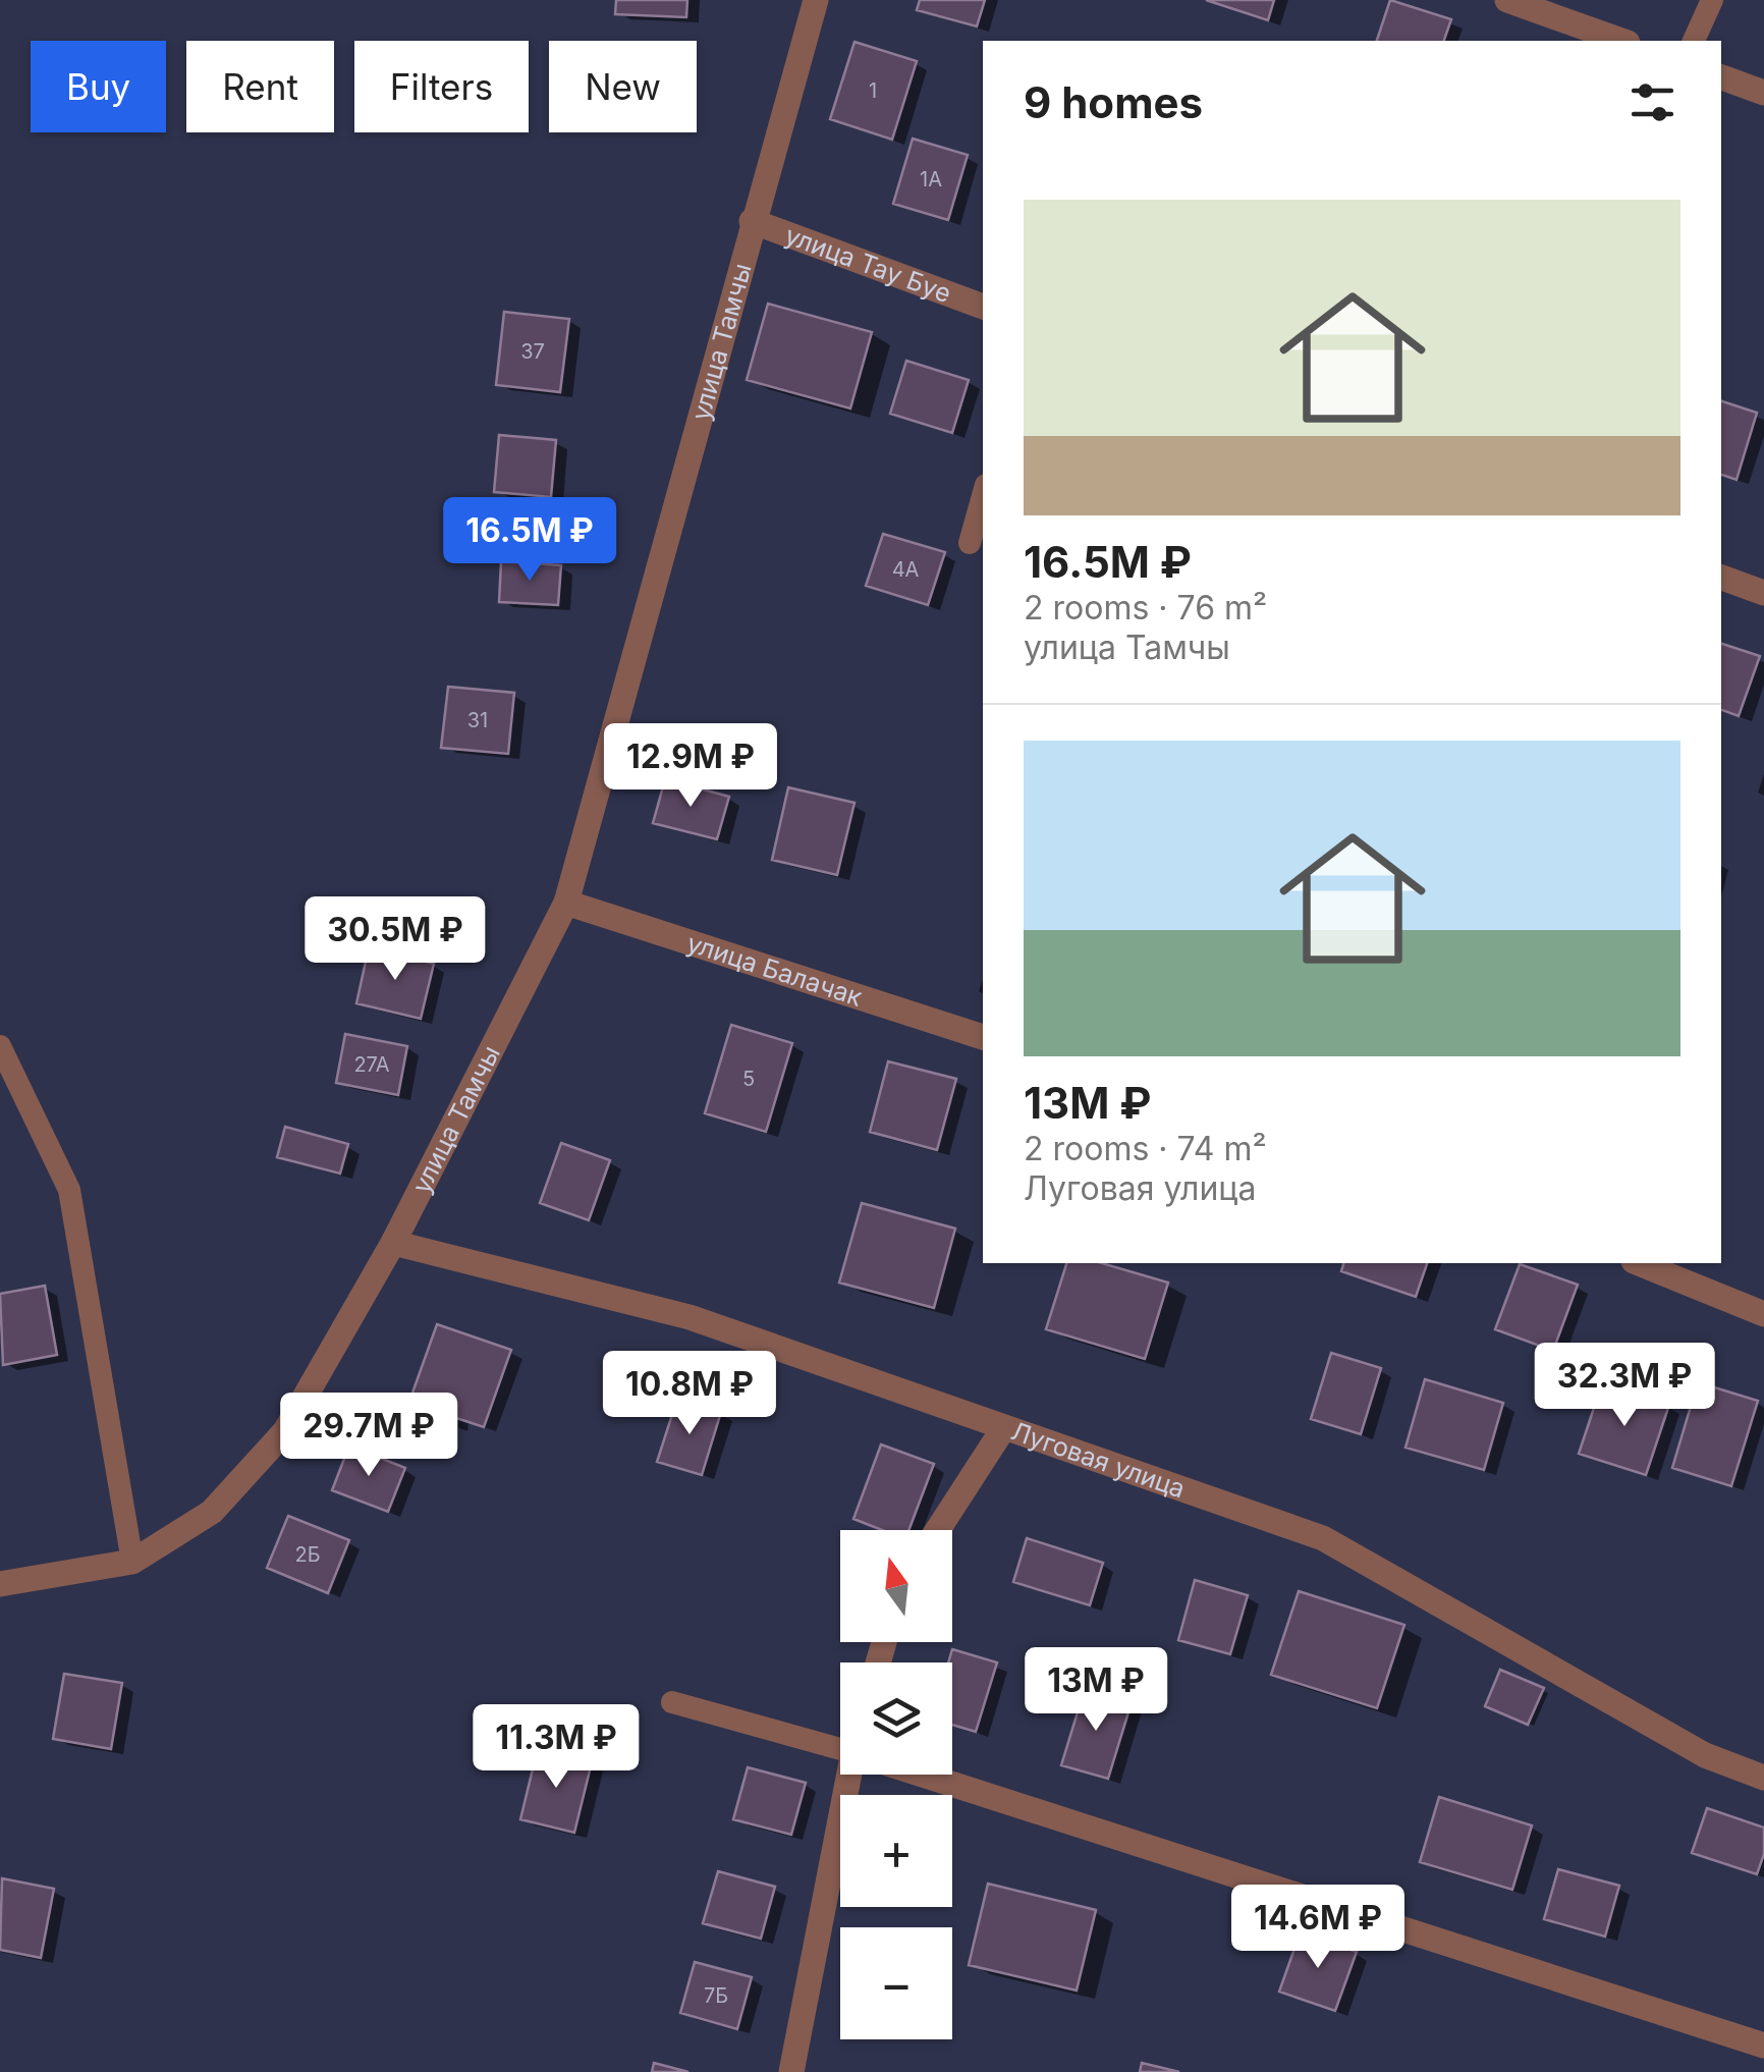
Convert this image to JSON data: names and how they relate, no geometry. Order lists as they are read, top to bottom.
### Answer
{
  "streets": {
    "street": [
      "улица Тау Буе",
      "улица Тамчы",
      "улица Балачак",
      "Луговая улица"
    ]
  },
  "crossings": [
    ["улица Тау Буе", "улица Тамчы"],
    ["улица Тамчы", "улица Балачак"],
    ["улица Тамчы", "Луговая улица"]
  ],
  "house_numbers": [
    "1",
    "1А",
    "37",
    "4А",
    "31",
    "27А",
    "5",
    "2Б",
    "7Б"
  ],
  "north": "top",
  "page": {
    "chip": [
      "Buy",
      "Rent",
      "Filters",
      "New"
    ],
    "heading": "9 homes",
    "list": [
      {
        "name": "16.5M ₽",
        "note": "2 rooms · 76 m² · улица Тамчы"
      },
      {
        "name": "13M ₽",
        "note": "2 rooms · 74 m² · Луговая улица"
      }
    ],
    "price": [
      "16.5M ₽",
      "12.9M ₽",
      "30.5M ₽",
      "32.3M ₽",
      "10.8M ₽",
      "29.7M ₽",
      "13M ₽",
      "11.3M ₽",
      "14.6M ₽"
    ],
    "map_buttons": ["+", "−"]
  }
}
